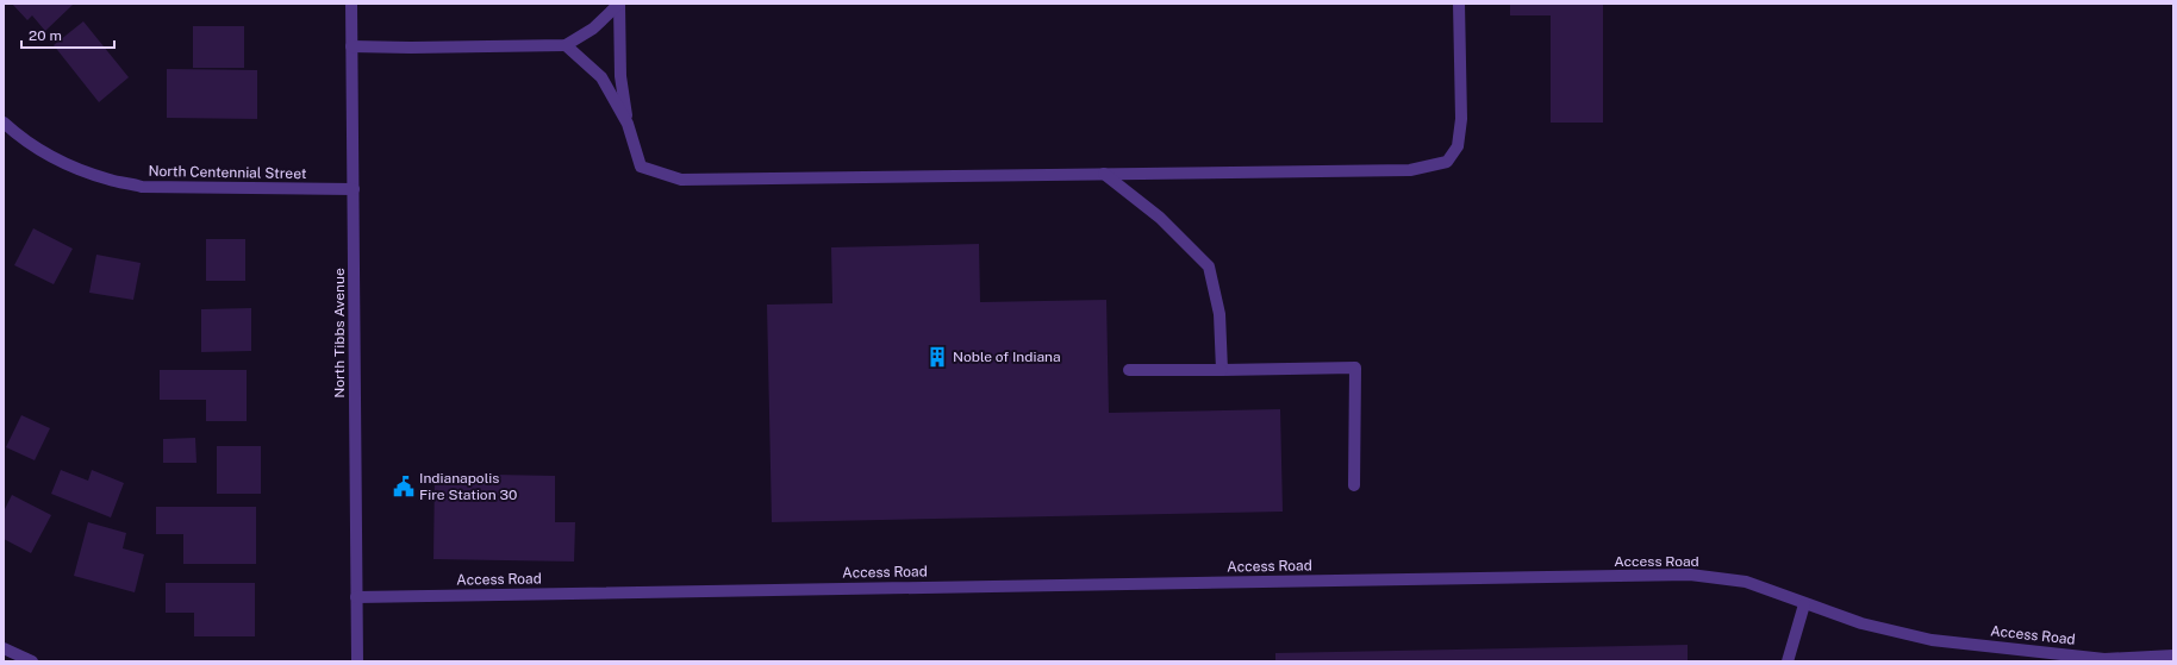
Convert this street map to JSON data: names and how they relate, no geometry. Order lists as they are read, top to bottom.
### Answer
{
  "streets": {
    "street": ["North Centennial Street", "North Tibbs Avenue", "Access Road"]
  },
  "crossings": [
    ["North Centennial Street", "North Tibbs Avenue"],
    ["North Tibbs Avenue", "Access Road"]
  ],
  "places": {
    "building": ["Noble of Indiana"],
    "public building": ["Indianapolis Fire Station 30"]
  },
  "scale_bar": "20 m"
}
